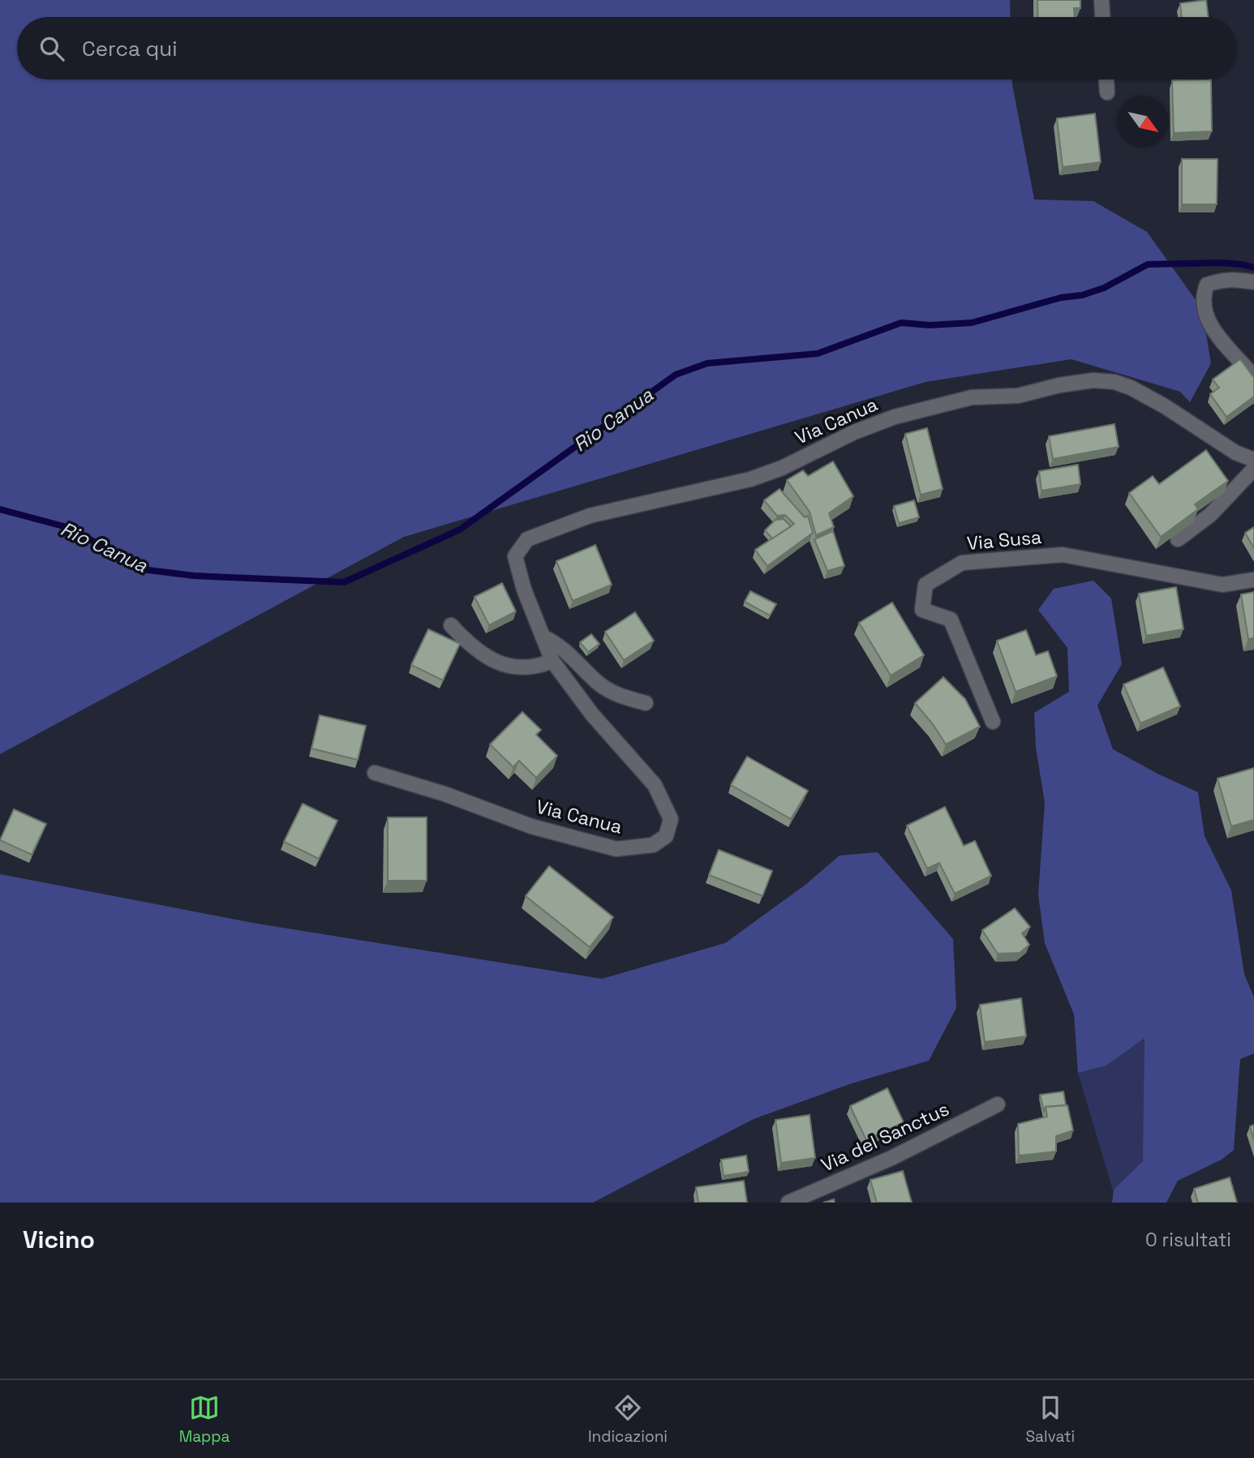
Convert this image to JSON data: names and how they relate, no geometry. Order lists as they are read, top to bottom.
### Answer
{
  "streets": {
    "street": ["Via Canua", "Via Susa", "Via del Sanctus"]
  },
  "water": ["Rio Canua"],
  "north": "bottom right",
  "page": {
    "search": "Cerca qui",
    "heading": ["Vicino", "0 risultati"],
    "nav": ["Mappa", "Indicazioni", "Salvati"]
  }
}
